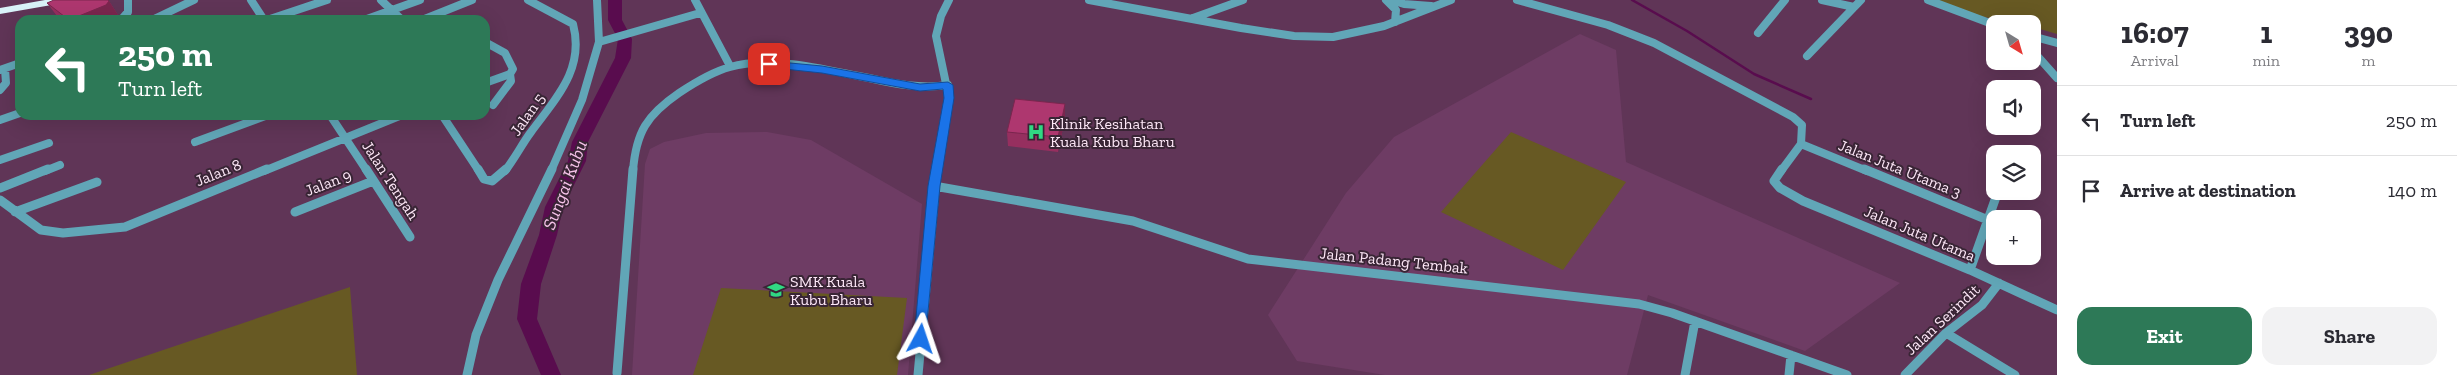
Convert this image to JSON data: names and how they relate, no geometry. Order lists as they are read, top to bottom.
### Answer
{
  "streets": {
    "street": [
      "Jalan 5",
      "Jalan Juta Utama 3",
      "Jalan 8",
      "Jalan Tengah",
      "Jalan 9",
      "Jalan Juta Utama",
      "Jalan Padang Tembak",
      "Jalan Serindit"
    ]
  },
  "crossings": [
    ["Jalan Juta Utama 3", "Jalan Juta Utama"],
    ["Jalan 8", "Jalan Tengah"],
    ["Jalan Tengah", "Jalan 9"],
    ["Jalan Juta Utama", "Jalan Serindit"]
  ],
  "water": ["Sungai Kubu"],
  "places": {
    "hospital": ["Klinik Kesihatan Kuala Kubu Bharu"],
    "school or university": ["SMK Kuala Kubu Bharu"]
  },
  "north": "bottom right",
  "page": {
    "eta": [
      "16:07",
      "Arrival",
      "1",
      "min",
      "390",
      "m"
    ],
    "map_buttons": "+",
    "turn": ["250 m", "Turn left"],
    "list": [
      {
        "name": "Turn left",
        "value": "250 m"
      },
      {
        "name": "Arrive at destination",
        "value": "140 m"
      }
    ],
    "buttons": ["Exit", "Share"]
  }
}
